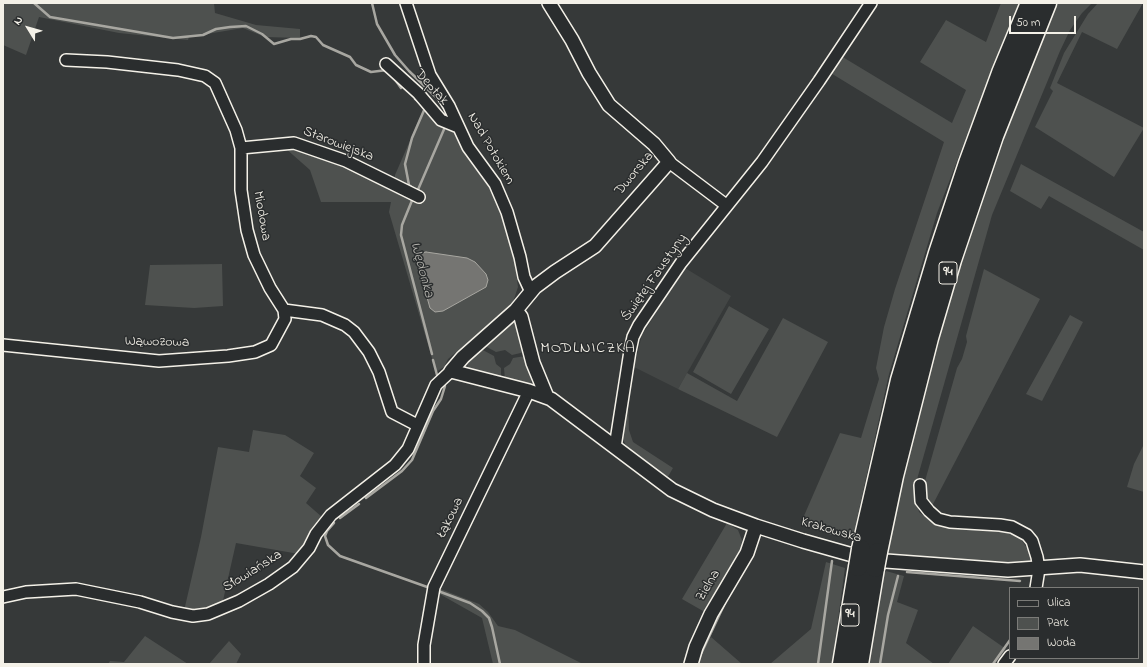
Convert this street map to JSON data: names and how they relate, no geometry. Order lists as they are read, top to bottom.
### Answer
{
  "streets": {
    "highway": ["94"],
    "street": [
      "Deptak",
      "Starowiejska",
      "Nad Potokiem",
      "Dworska",
      "Miodowa",
      "Świętej Faustyny",
      "Wąwozowa",
      "Łąkowa",
      "Krakowska",
      "Słowiańska",
      "Zielna"
    ]
  },
  "crossings": [
    ["Deptak", "Nad Potokiem"],
    ["Starowiejska", "Miodowa"],
    ["Nad Potokiem", "Dworska"],
    ["Dworska", "Krakowska"],
    ["Dworska", "Słowiańska"],
    ["Miodowa", "Wąwozowa"],
    ["Świętej Faustyny", "Krakowska"],
    ["Łąkowa", "Krakowska"],
    ["Krakowska", "Słowiańska"],
    ["Krakowska", "Zielna"]
  ],
  "districts": ["MODLNICZKA"],
  "water": ["Wędonka"],
  "legend": ["Ulica", "Park", "Woda"],
  "scale_bar": "50 m",
  "north": "top left"
}
